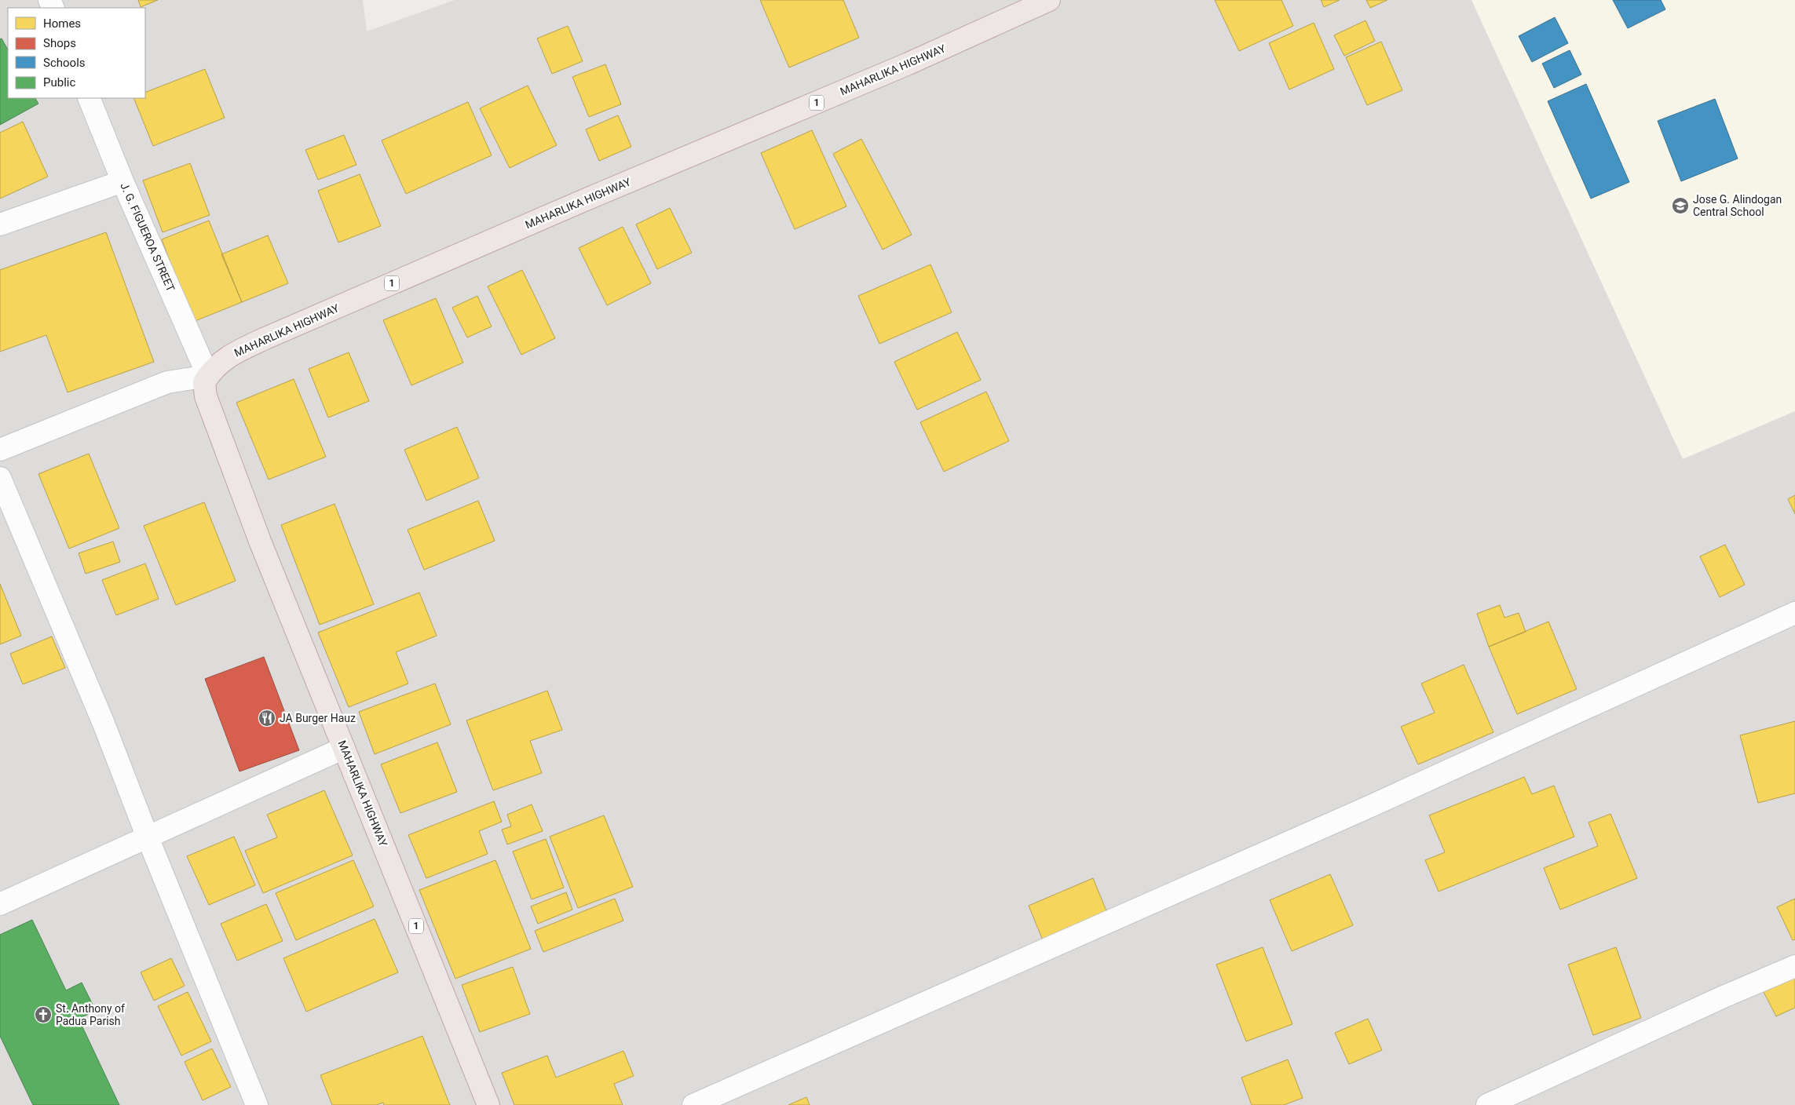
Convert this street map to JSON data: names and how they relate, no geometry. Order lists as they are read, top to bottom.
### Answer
{
  "streets": {
    "highway": ["MAHARLIKA HIGHWAY", "1"],
    "street": ["J. G. FIGUEROA STREET"]
  },
  "crossings": [
    ["MAHARLIKA HIGHWAY", "J. G. FIGUEROA STREET"]
  ],
  "places": {
    "school or university": ["Jose G. Alindogan Central School"],
    "restaurant": ["JA Burger Hauz"],
    "church": ["St. Anthony of Padua Parish"]
  },
  "legend": [
    "Homes",
    "Shops",
    "Schools",
    "Public"
  ]
}
